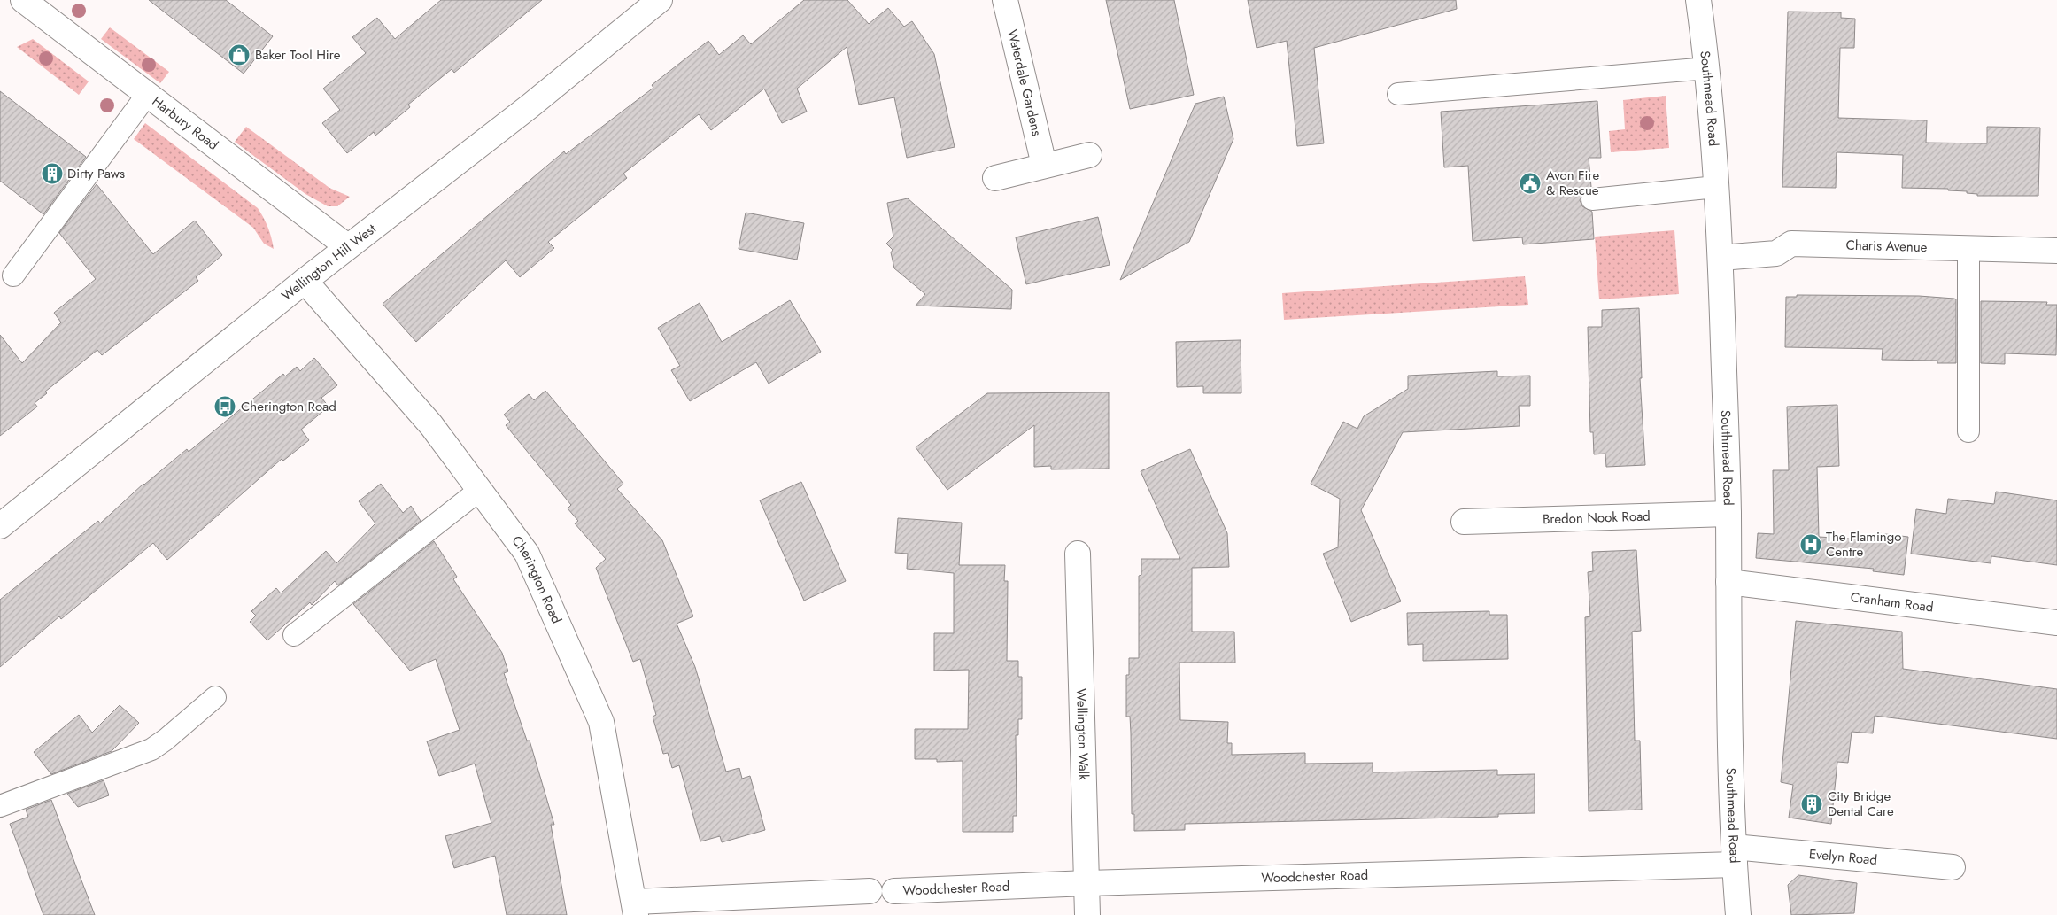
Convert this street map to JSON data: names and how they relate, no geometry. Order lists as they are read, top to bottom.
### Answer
{
  "streets": {
    "street": [
      "Waterdale Gardens",
      "Southmead Road",
      "Harbury Road",
      "Charis Avenue",
      "Wellington Hill West",
      "Bredon Nook Road",
      "Cherington Road",
      "Cranham Road",
      "Wellington Walk",
      "Evelyn Road",
      "Woodchester Road"
    ]
  },
  "crossings": [
    ["Southmead Road", "Charis Avenue"],
    ["Southmead Road", "Bredon Nook Road"],
    ["Southmead Road", "Cranham Road"],
    ["Southmead Road", "Evelyn Road"],
    ["Southmead Road", "Woodchester Road"],
    ["Harbury Road", "Wellington Hill West"],
    ["Wellington Hill West", "Cherington Road"],
    ["Wellington Walk", "Woodchester Road"],
    ["Evelyn Road", "Woodchester Road"]
  ],
  "places": {
    "shop": ["Baker Tool Hire"],
    "building": ["Dirty Paws", "City Bridge Dental Care"],
    "public building": ["Avon Fire & Rescue"],
    "bus stop": ["Cherington Road"],
    "hospital": ["The Flamingo Centre"]
  }
}
